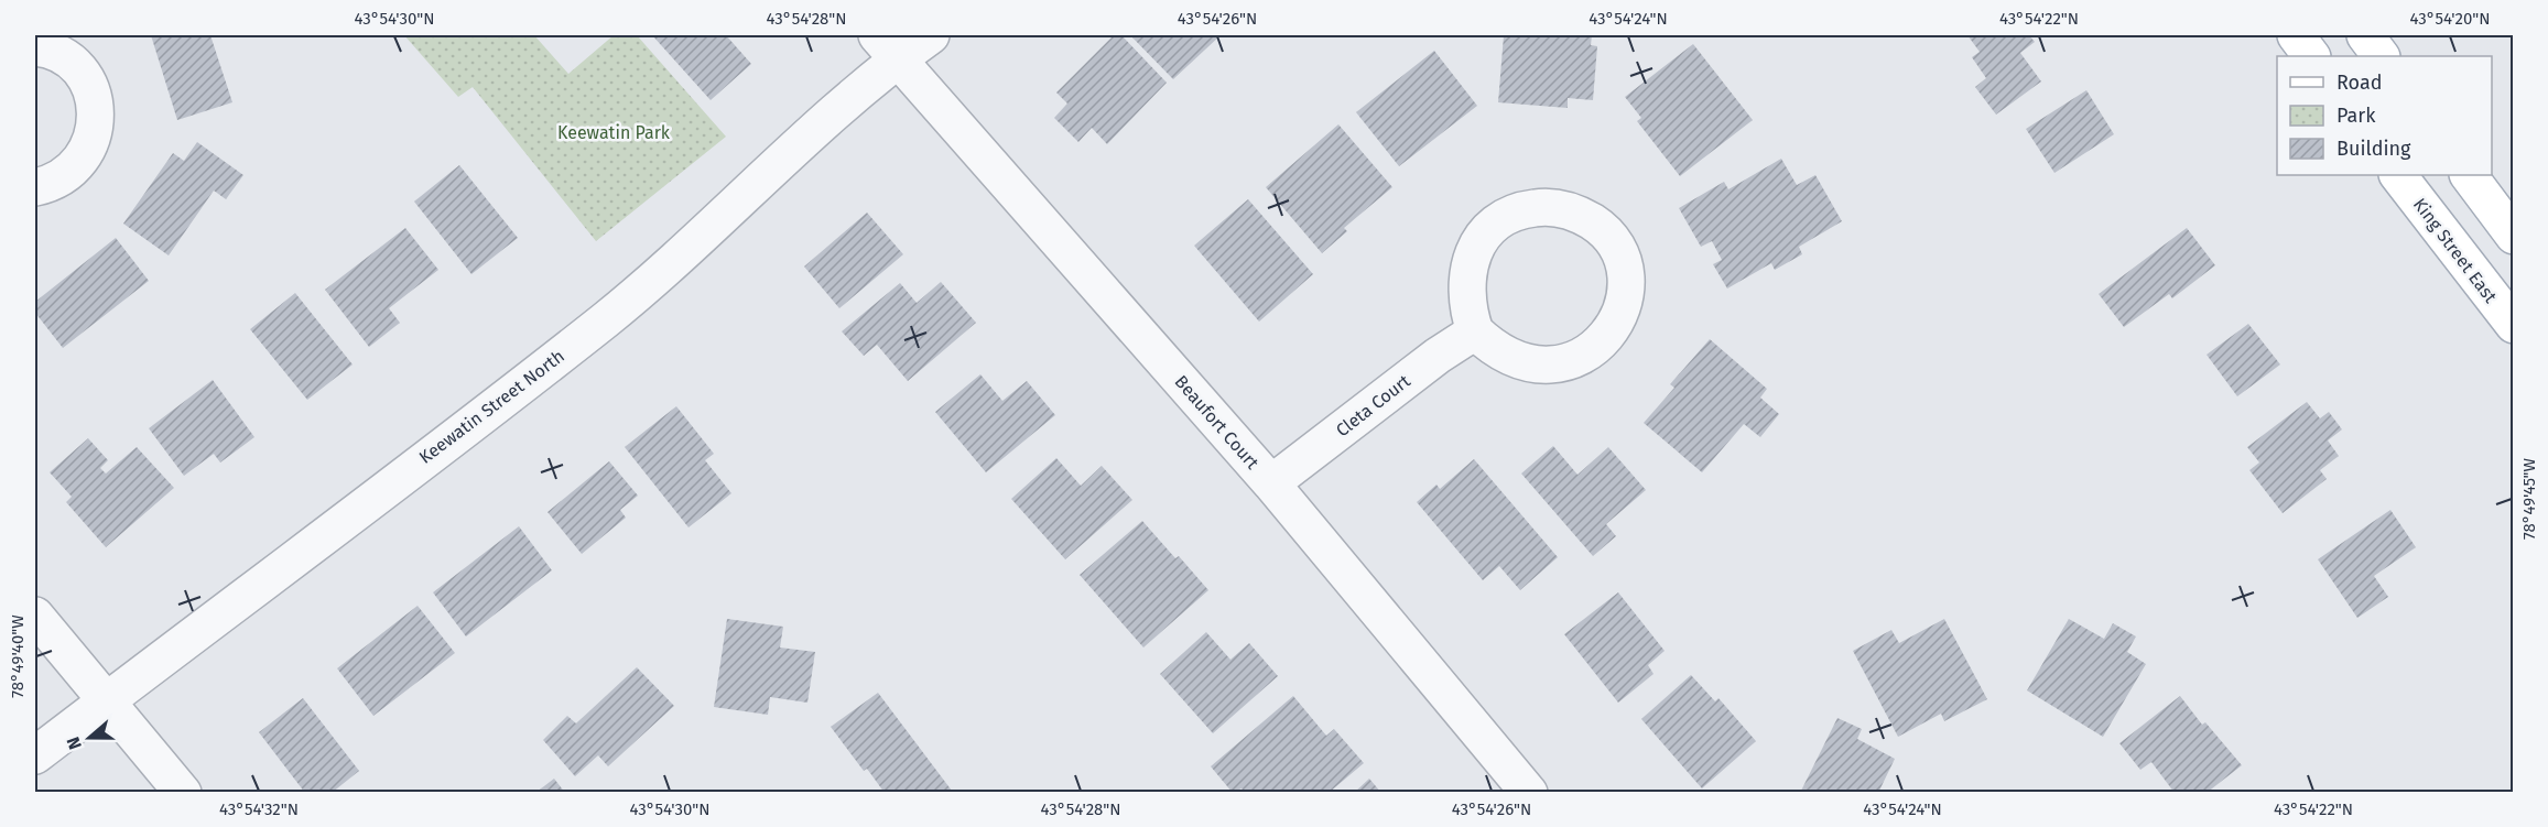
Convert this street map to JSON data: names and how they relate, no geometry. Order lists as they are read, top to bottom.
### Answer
{
  "streets": {
    "main road": ["King Street East"],
    "street": ["Cleta Court", "Keewatin Street North", "Beaufort Court"]
  },
  "crossings": [
    ["Cleta Court", "Beaufort Court"],
    ["Keewatin Street North", "Beaufort Court"]
  ],
  "parks": ["Keewatin Park"],
  "legend": ["Road", "Park", "Building"],
  "north": "left",
  "coordinates": [
    "43°54'30\"N",
    "43°54'28\"N",
    "43°54'26\"N",
    "43°54'24\"N",
    "43°54'22\"N",
    "43°54'20\"N",
    "78°49'45\"W",
    "78°49'40\"W",
    "43°54'32\"N"
  ]
}
